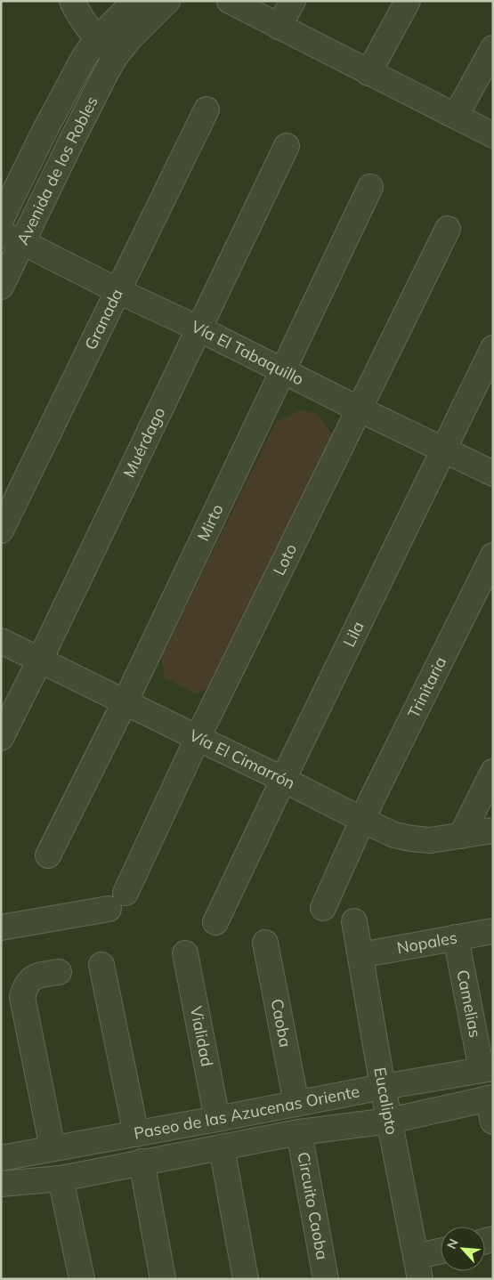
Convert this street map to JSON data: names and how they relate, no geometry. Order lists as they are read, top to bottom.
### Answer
{
  "streets": {
    "street": [
      "Avenida de los Robles",
      "Granada",
      "Vía El Tabaquillo",
      "Muérdago",
      "Mirto",
      "Loto",
      "Lila",
      "Trinitaria",
      "Vía El Cimarrón",
      "Nopales",
      "Camelias",
      "Caoba",
      "Vialidad",
      "Eucalipto",
      "Paseo de las Azucenas Oriente",
      "Circuito Caoba"
    ]
  },
  "crossings": [
    ["Avenida de los Robles", "Vía El Tabaquillo"],
    ["Granada", "Vía El Tabaquillo"],
    ["Vía El Tabaquillo", "Muérdago"],
    ["Vía El Tabaquillo", "Mirto"],
    ["Vía El Tabaquillo", "Loto"],
    ["Vía El Tabaquillo", "Lila"],
    ["Muérdago", "Vía El Cimarrón"],
    ["Mirto", "Vía El Cimarrón"],
    ["Loto", "Vía El Cimarrón"],
    ["Lila", "Vía El Cimarrón"],
    ["Trinitaria", "Vía El Cimarrón"],
    ["Nopales", "Camelias"],
    ["Nopales", "Eucalipto"],
    ["Camelias", "Paseo de las Azucenas Oriente"],
    ["Caoba", "Paseo de las Azucenas Oriente"],
    ["Vialidad", "Paseo de las Azucenas Oriente"],
    ["Eucalipto", "Paseo de las Azucenas Oriente"],
    ["Paseo de las Azucenas Oriente", "Circuito Caoba"]
  ],
  "north": "top left"
}
